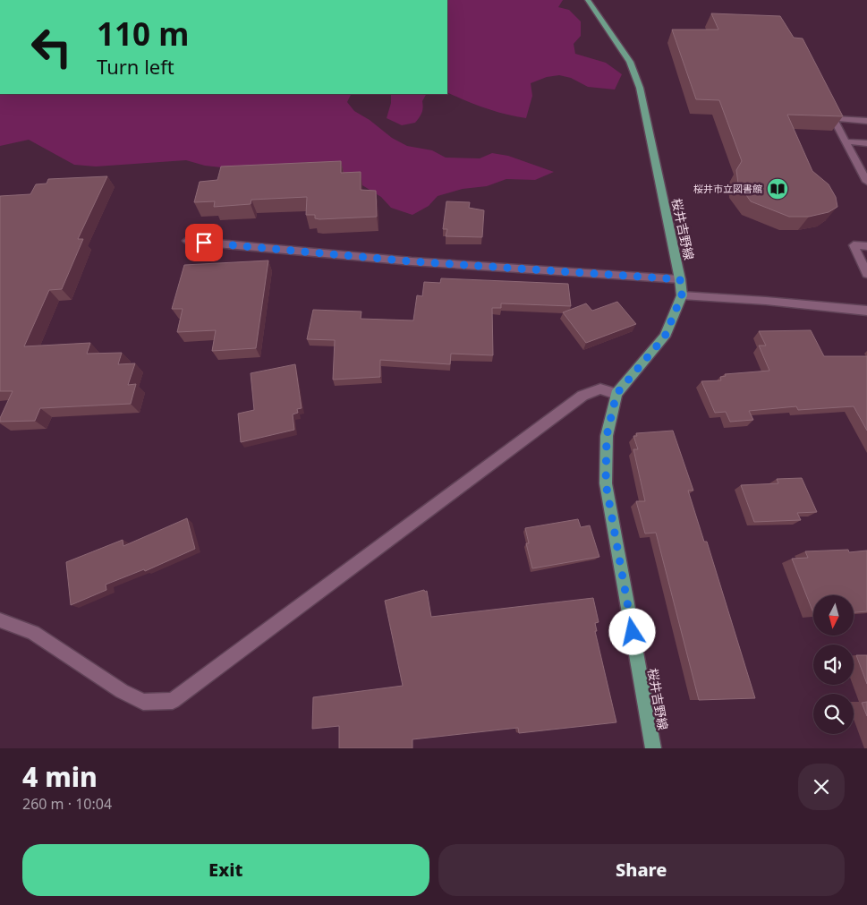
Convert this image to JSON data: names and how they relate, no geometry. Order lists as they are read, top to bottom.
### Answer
{
  "streets": {
    "main road": ["桜井吉野線"]
  },
  "places": {
    "library": ["桜井市立図書館"]
  },
  "north": "bottom",
  "page": {
    "turn": ["110 m", "Turn left"],
    "heading": ["4 min", "260 m · 10:04"],
    "buttons": ["Exit", "Share"]
  }
}
